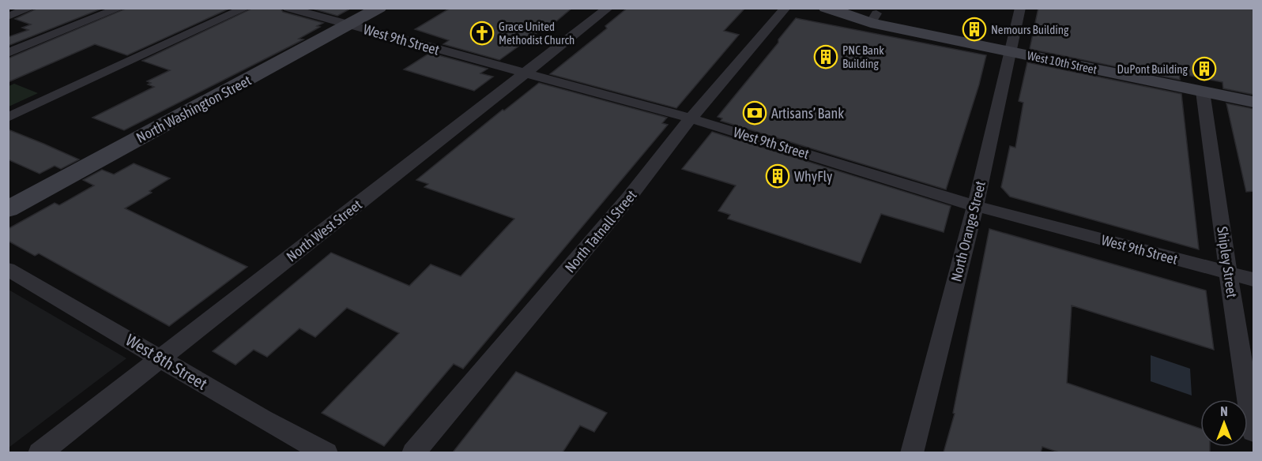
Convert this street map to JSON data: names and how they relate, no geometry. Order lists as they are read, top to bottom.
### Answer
{
  "streets": {
    "main road": ["West 10th Street", "North Washington Street"],
    "street": [
      "West 9th Street",
      "North West Street",
      "North Tatnall Street",
      "North Orange Street",
      "Shipley Street",
      "West 8th Street"
    ]
  },
  "crossings": [
    ["West 9th Street", "North Washington Street"],
    ["West 9th Street", "North West Street"],
    ["West 9th Street", "North Tatnall Street"],
    ["West 9th Street", "North Orange Street"],
    ["West 9th Street", "Shipley Street"],
    ["West 10th Street", "North Orange Street"],
    ["West 10th Street", "Shipley Street"],
    ["North West Street", "West 8th Street"]
  ],
  "places": {
    "building": [
      "Nemours Building",
      "PNC Bank Building",
      "DuPont Building",
      "WhyFly"
    ],
    "church": ["Grace United Methodist Church"],
    "bank": ["Artisans’ Bank"]
  },
  "north": "top"
}
